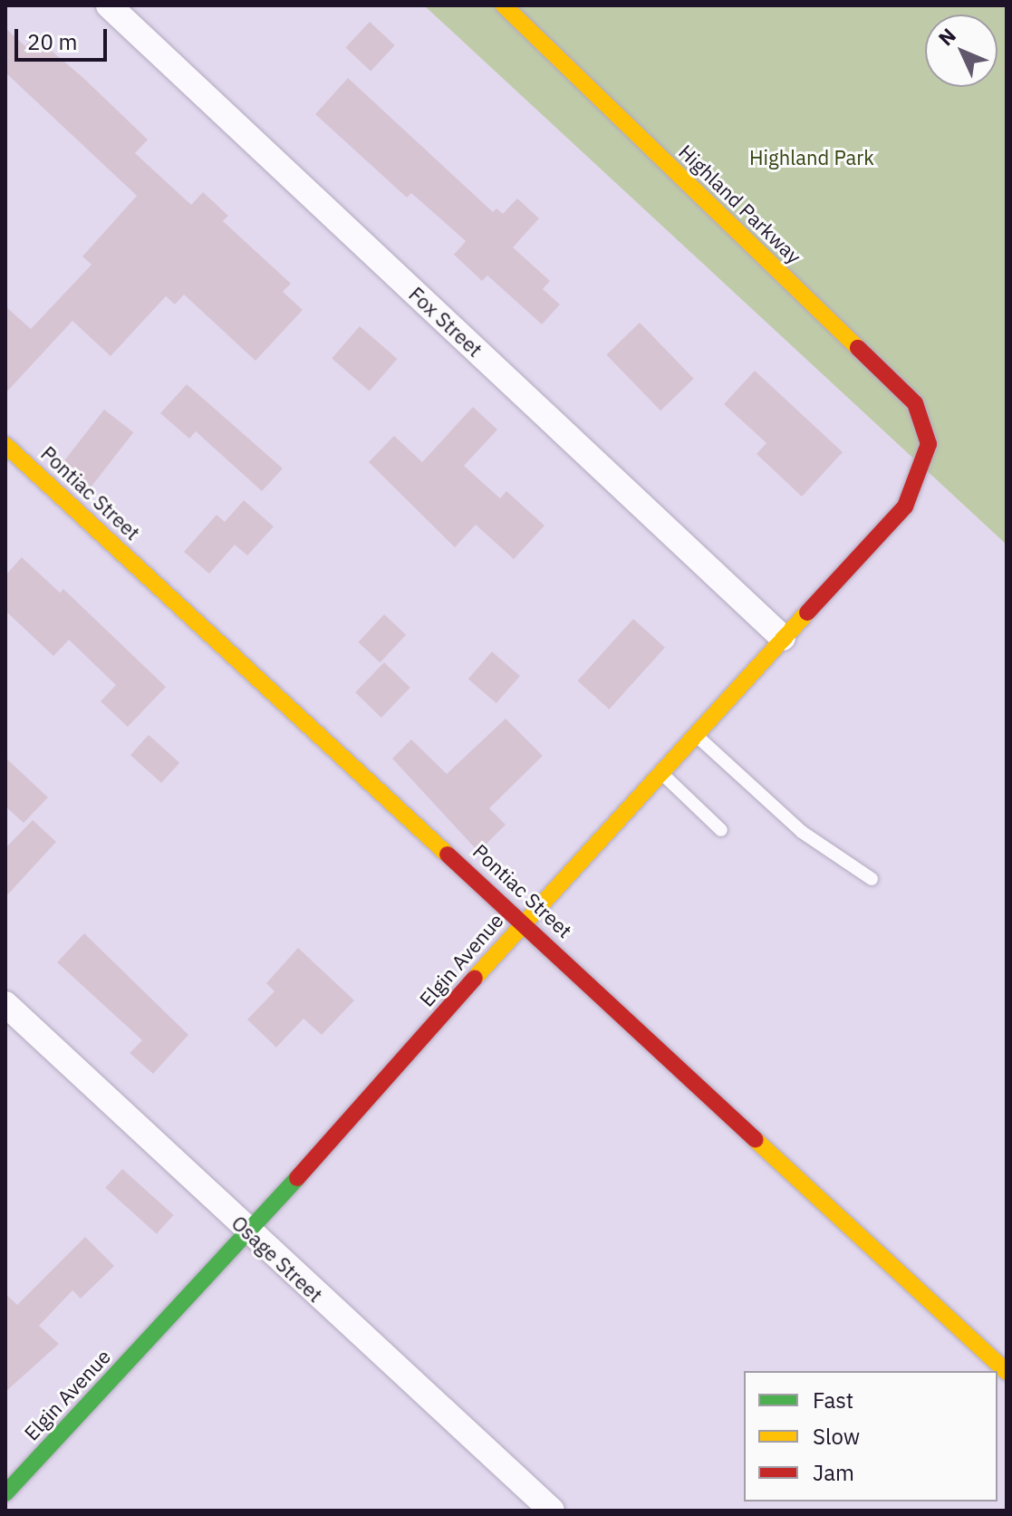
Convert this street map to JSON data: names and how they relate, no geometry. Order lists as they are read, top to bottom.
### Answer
{
  "streets": {
    "street": [
      "Highland Parkway",
      "Fox Street",
      "Pontiac Street",
      "Elgin Avenue",
      "Osage Street"
    ]
  },
  "crossings": [
    ["Highland Parkway", "Elgin Avenue"],
    ["Fox Street", "Elgin Avenue"],
    ["Pontiac Street", "Elgin Avenue"],
    ["Elgin Avenue", "Osage Street"]
  ],
  "parks": ["Highland Park"],
  "legend": ["Fast", "Slow", "Jam"],
  "scale_bar": "20 m",
  "north": "top left"
}
